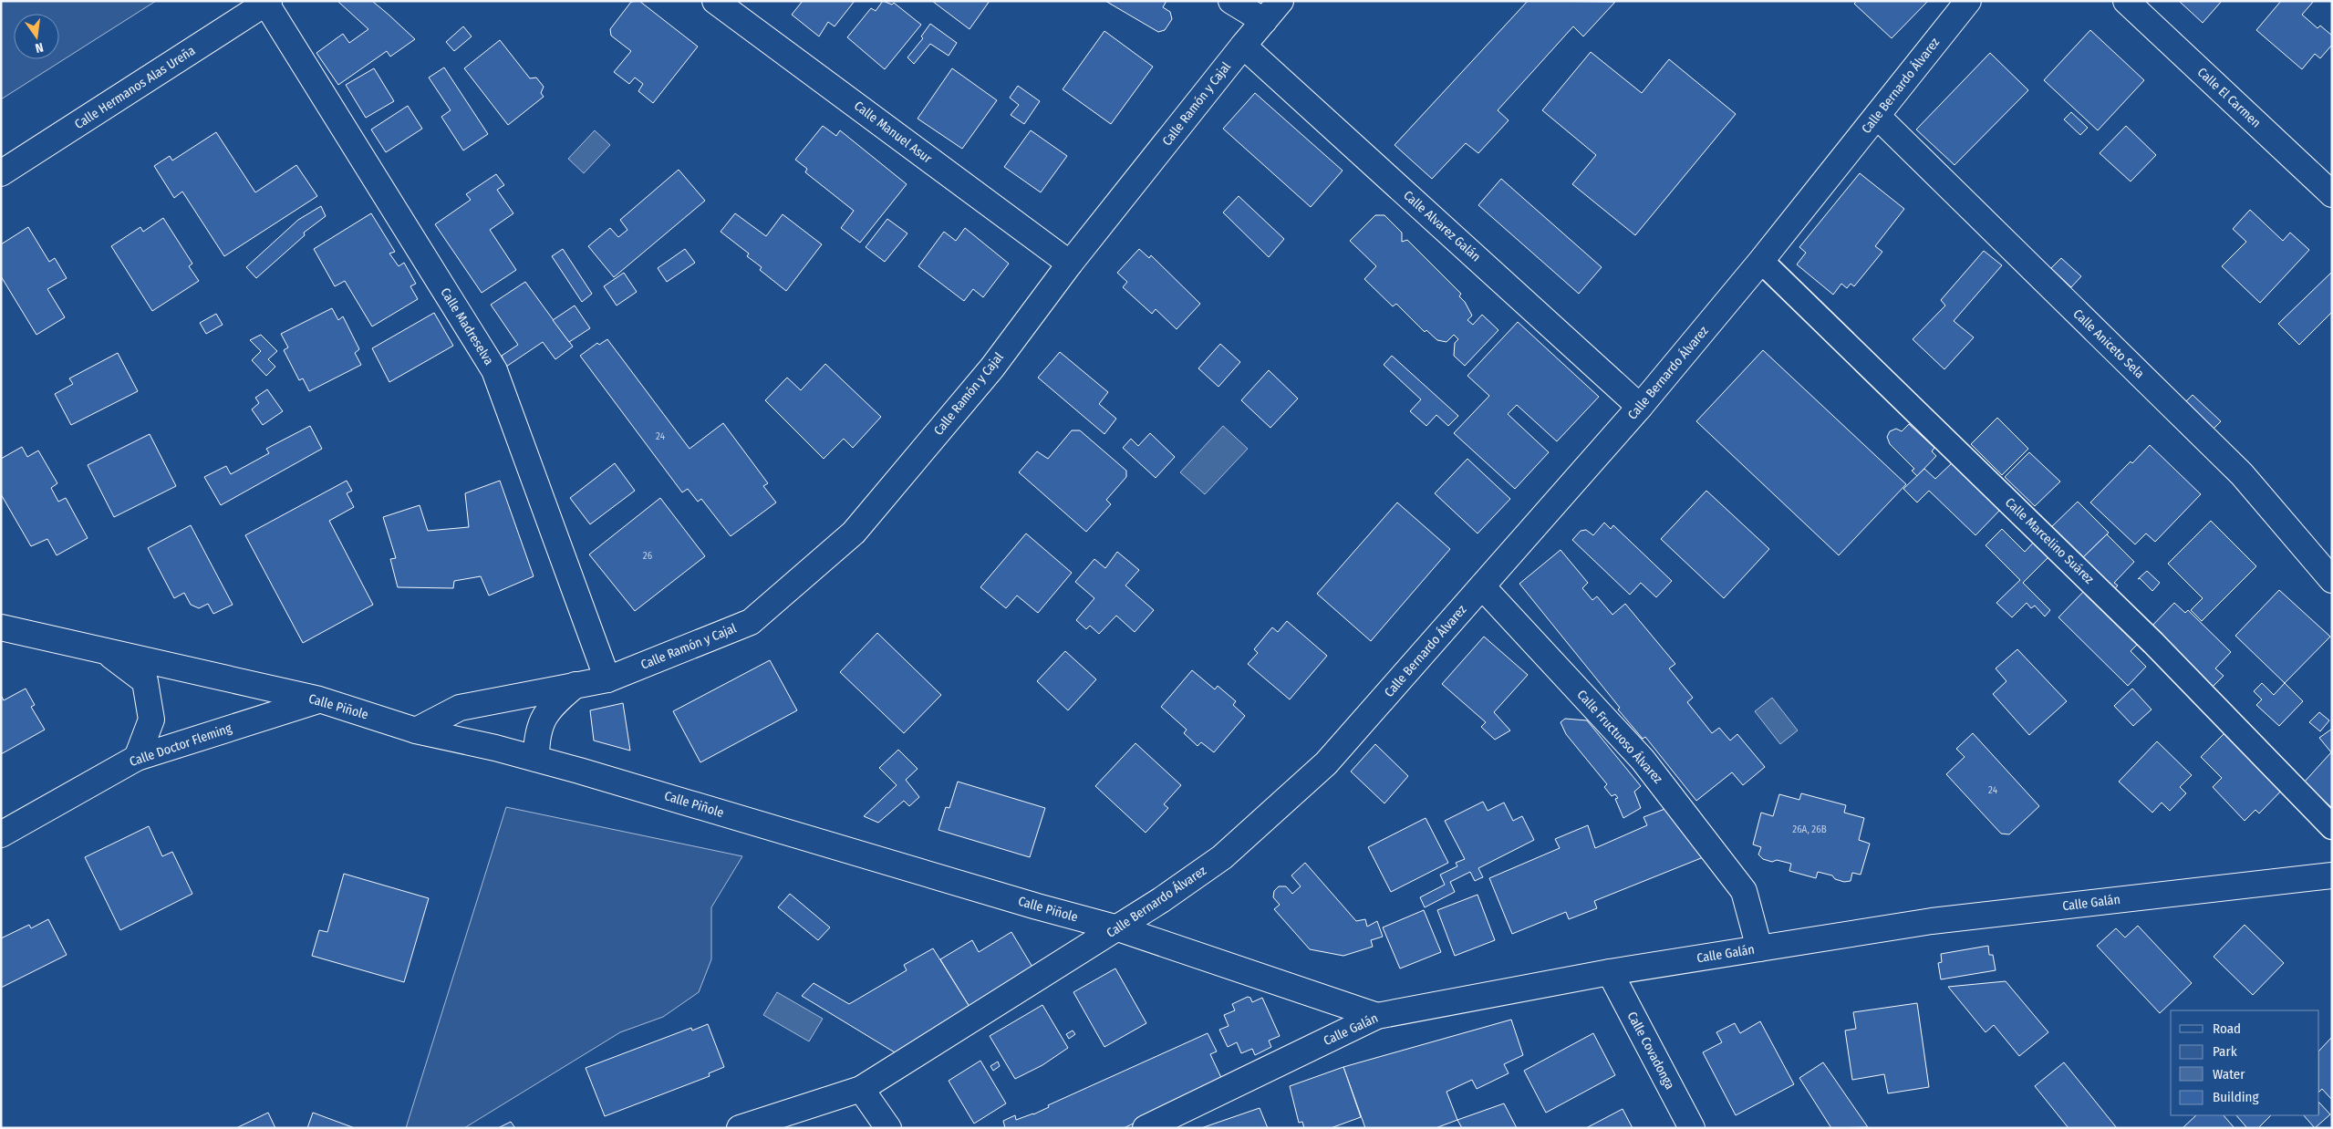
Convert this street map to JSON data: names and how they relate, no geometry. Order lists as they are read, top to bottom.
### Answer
{
  "streets": {
    "street": [
      "Calle Bernardo Álvarez",
      "Calle Hermanos Alas Ureña",
      "Calle El Carmen",
      "Calle Ramón y Cajal",
      "Calle Manuel Asur",
      "Calle Alvarez Galán",
      "Calle Madreselva",
      "Calle Aniceto Sela",
      "Calle Marcelino Suárez",
      "Calle Piñole",
      "Calle Fructuoso Álvarez",
      "Calle Doctor Fleming",
      "Calle Galán",
      "Calle Covadonga"
    ]
  },
  "crossings": [
    ["Calle Bernardo Álvarez", "Calle Alvarez Galán"],
    ["Calle Bernardo Álvarez", "Calle Aniceto Sela"],
    ["Calle Bernardo Álvarez", "Calle Marcelino Suárez"],
    ["Calle Bernardo Álvarez", "Calle Piñole"],
    ["Calle Bernardo Álvarez", "Calle Fructuoso Álvarez"],
    ["Calle Hermanos Alas Ureña", "Calle Madreselva"],
    ["Calle Ramón y Cajal", "Calle Manuel Asur"],
    ["Calle Ramón y Cajal", "Calle Alvarez Galán"],
    ["Calle Ramón y Cajal", "Calle Madreselva"],
    ["Calle Ramón y Cajal", "Calle Piñole"],
    ["Calle Piñole", "Calle Doctor Fleming"],
    ["Calle Piñole", "Calle Galán"],
    ["Calle Fructuoso Álvarez", "Calle Galán"],
    ["Calle Galán", "Calle Covadonga"]
  ],
  "house_numbers": [
    "24",
    "26",
    "24",
    "26A, 26B"
  ],
  "legend": [
    "Road",
    "Park",
    "Water",
    "Building"
  ],
  "north": "bottom"
}
